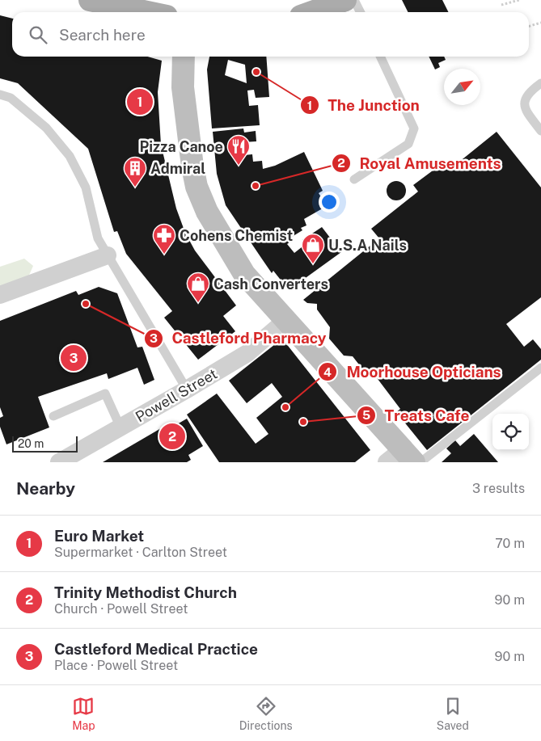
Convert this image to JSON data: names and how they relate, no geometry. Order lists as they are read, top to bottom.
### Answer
{
  "streets": {
    "street": ["Powell Street"]
  },
  "places": {
    "other": [
      "The Junction",
      "Royal Amusements",
      "Castleford Pharmacy",
      "Moorhouse Opticians",
      "Treats Cafe"
    ],
    "restaurant": ["Pizza Canoe"],
    "building": ["Admiral"],
    "pharmacy": ["Cohens Chemist"],
    "shop": ["U.S.A Nails", "Cash Converters"]
  },
  "scale_bar": "20 m",
  "north": "top right",
  "page": {
    "search": "Search here",
    "pins": ["1", "3", "2"],
    "scale": "20 m",
    "heading": ["Nearby", "3 results"],
    "list": [
      {
        "mark": "1",
        "name": "Euro Market",
        "note": "Supermarket · Carlton Street",
        "value": "70 m"
      },
      {
        "mark": "2",
        "name": "Trinity Methodist Church",
        "note": "Church · Powell Street",
        "value": "90 m"
      },
      {
        "mark": "3",
        "name": "Castleford Medical Practice",
        "note": "Place · Powell Street",
        "value": "90 m"
      }
    ],
    "nav": ["Map", "Directions", "Saved"]
  }
}
